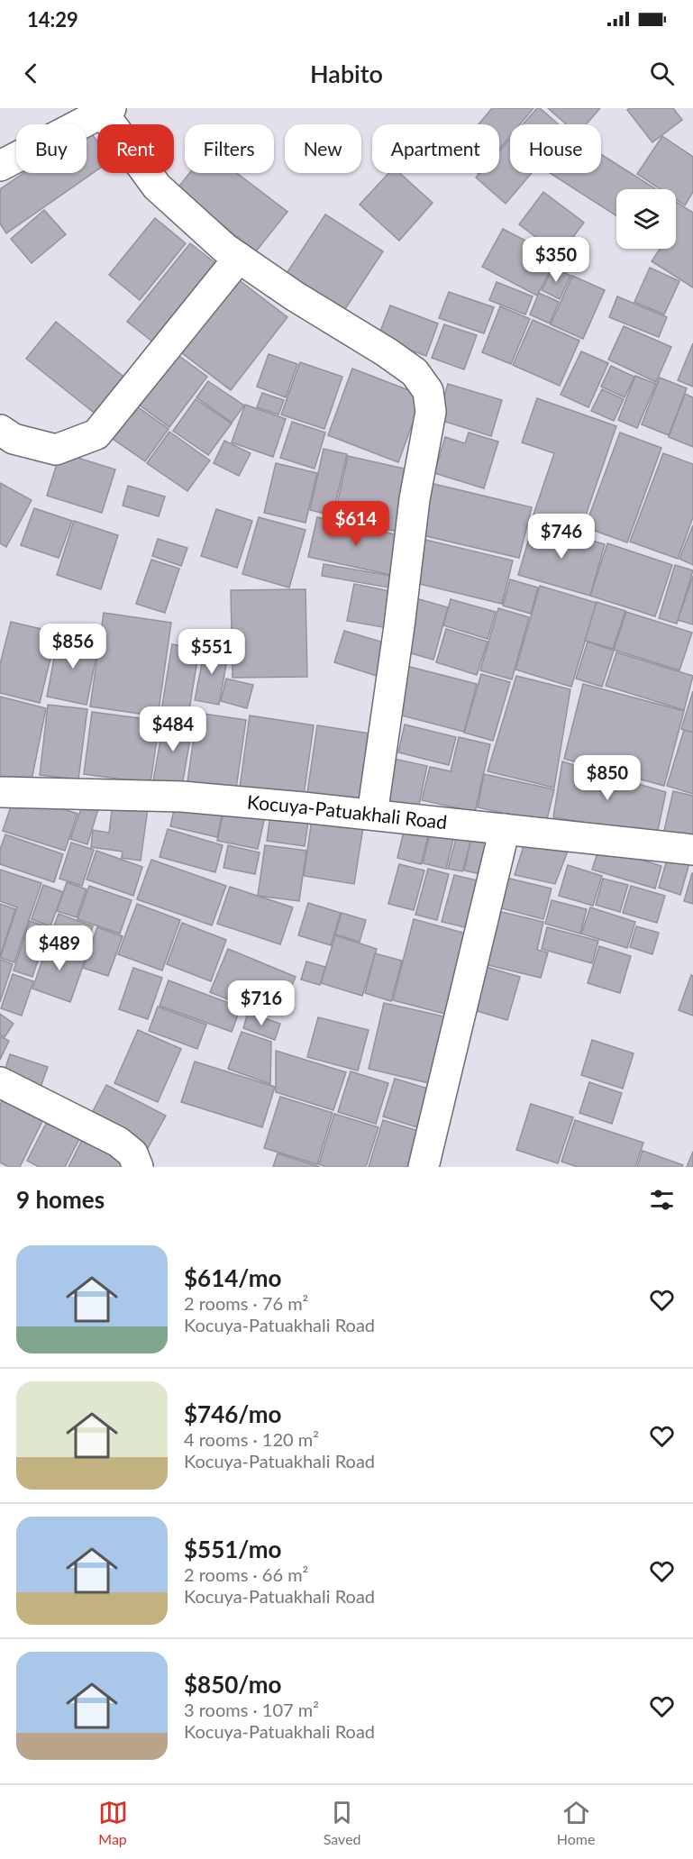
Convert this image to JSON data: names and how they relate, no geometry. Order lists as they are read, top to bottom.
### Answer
{
  "streets": {
    "street": ["Kocuya-Patuakhali Road"]
  },
  "page": {
    "status": "14:29",
    "header": "Habito",
    "chip": [
      "Buy",
      "Rent",
      "Filters",
      "New",
      "Apartment",
      "House"
    ],
    "price": [
      "$350",
      "$614",
      "$746",
      "$856",
      "$551",
      "$484",
      "$850",
      "$489",
      "$716"
    ],
    "heading": "9 homes",
    "list": [
      {
        "name": "$614/mo",
        "note": "2 rooms · 76 m² · Kocuya-Patuakhali Road"
      },
      {
        "name": "$746/mo",
        "note": "4 rooms · 120 m² · Kocuya-Patuakhali Road"
      },
      {
        "name": "$551/mo",
        "note": "2 rooms · 66 m² · Kocuya-Patuakhali Road"
      },
      {
        "name": "$850/mo",
        "note": "3 rooms · 107 m² · Kocuya-Patuakhali Road"
      }
    ],
    "tabs": ["Map", "Saved", "Home"]
  }
}
